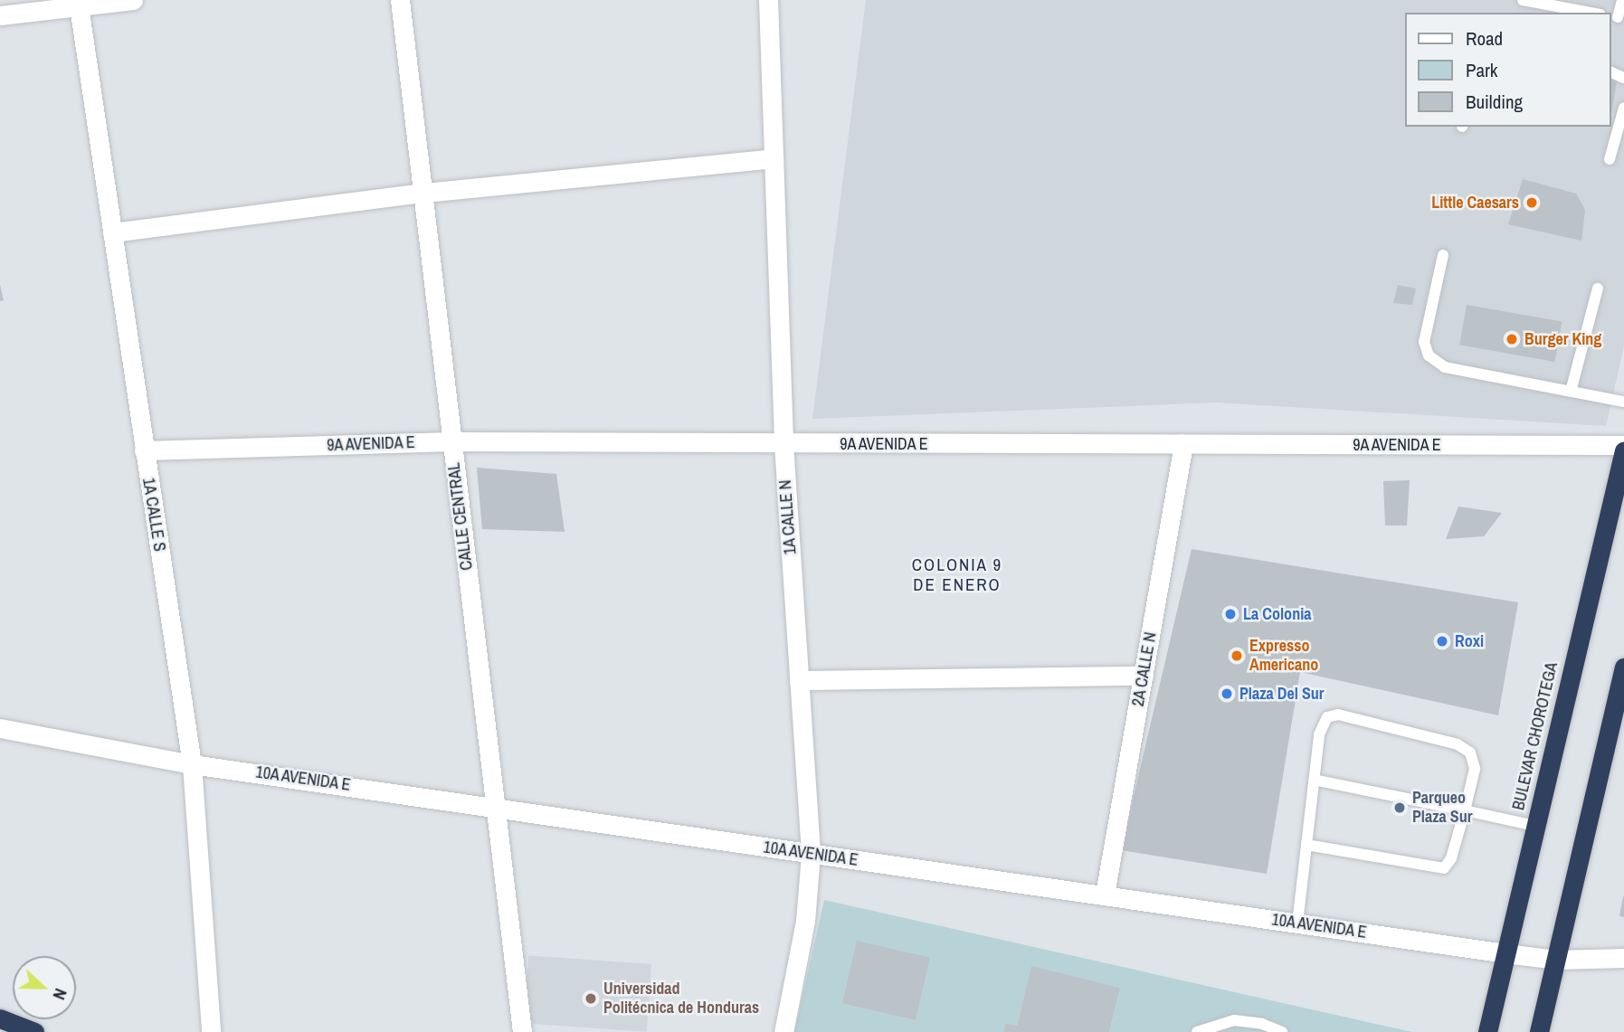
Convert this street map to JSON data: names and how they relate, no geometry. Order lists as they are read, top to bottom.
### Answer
{
  "streets": {
    "highway": ["BULEVAR CHOROTEGA"],
    "street": [
      "9A AVENIDA E",
      "1A CALLE S",
      "CALLE CENTRAL",
      "1A CALLE N",
      "2A CALLE N",
      "10A AVENIDA E"
    ]
  },
  "crossings": [
    ["9A AVENIDA E", "1A CALLE S"],
    ["9A AVENIDA E", "CALLE CENTRAL"],
    ["9A AVENIDA E", "1A CALLE N"],
    ["9A AVENIDA E", "2A CALLE N"],
    ["1A CALLE S", "10A AVENIDA E"],
    ["CALLE CENTRAL", "10A AVENIDA E"],
    ["1A CALLE N", "10A AVENIDA E"],
    ["2A CALLE N", "10A AVENIDA E"],
    ["BULEVAR CHOROTEGA", "10A AVENIDA E"]
  ],
  "districts": ["COLONIA 9 DE ENERO"],
  "places": [
    "Little Caesars",
    "Burger King",
    "La Colonia",
    "Roxi",
    "Expresso Americano",
    "Plaza Del Sur",
    "Parqueo Plaza Sur",
    "Universidad Politécnica de Honduras"
  ],
  "legend": ["Road", "Park", "Building"],
  "north": "right"
}
